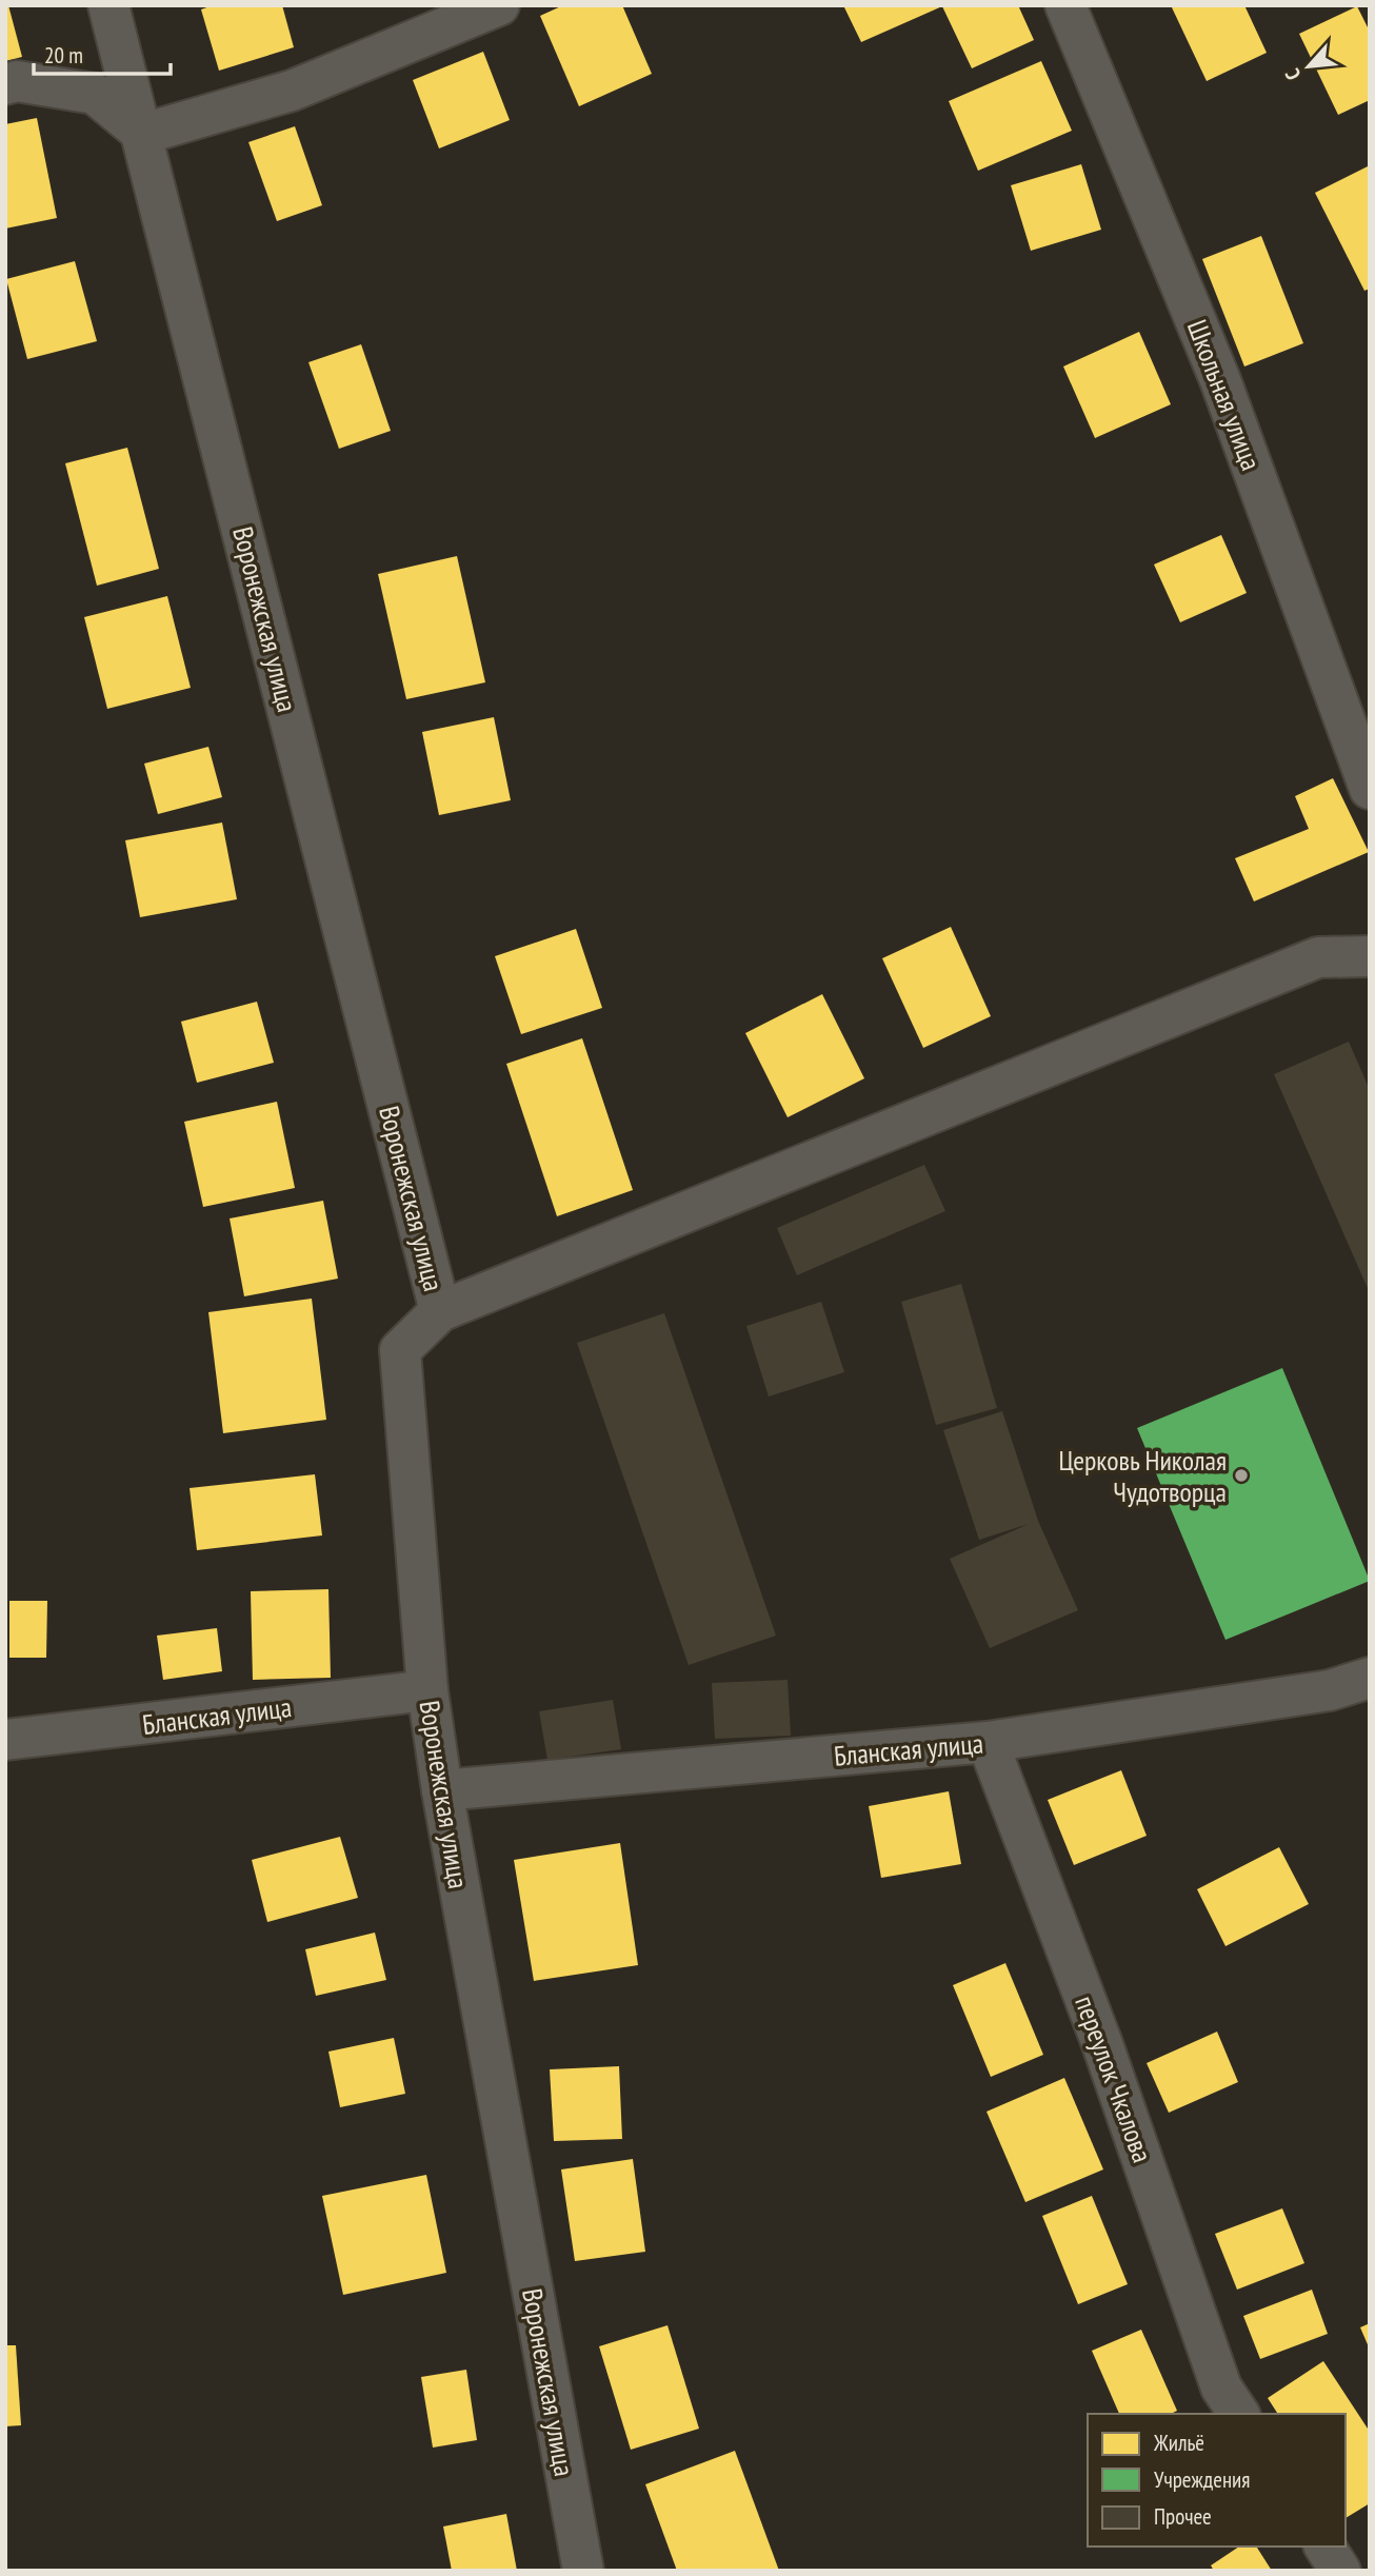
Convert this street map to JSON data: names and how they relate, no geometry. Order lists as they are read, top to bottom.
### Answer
{
  "streets": {
    "street": [
      "Школьная улица",
      "Воронежская улица",
      "Бланская улица",
      "переулок Чкалова"
    ]
  },
  "crossings": [
    ["Воронежская улица", "Бланская улица"],
    ["Бланская улица", "переулок Чкалова"]
  ],
  "places": ["Церковь Николая Чудотворца"],
  "legend": ["Жильё", "Учреждения", "Прочее"],
  "scale_bar": "20 m",
  "north": "bottom left"
}
